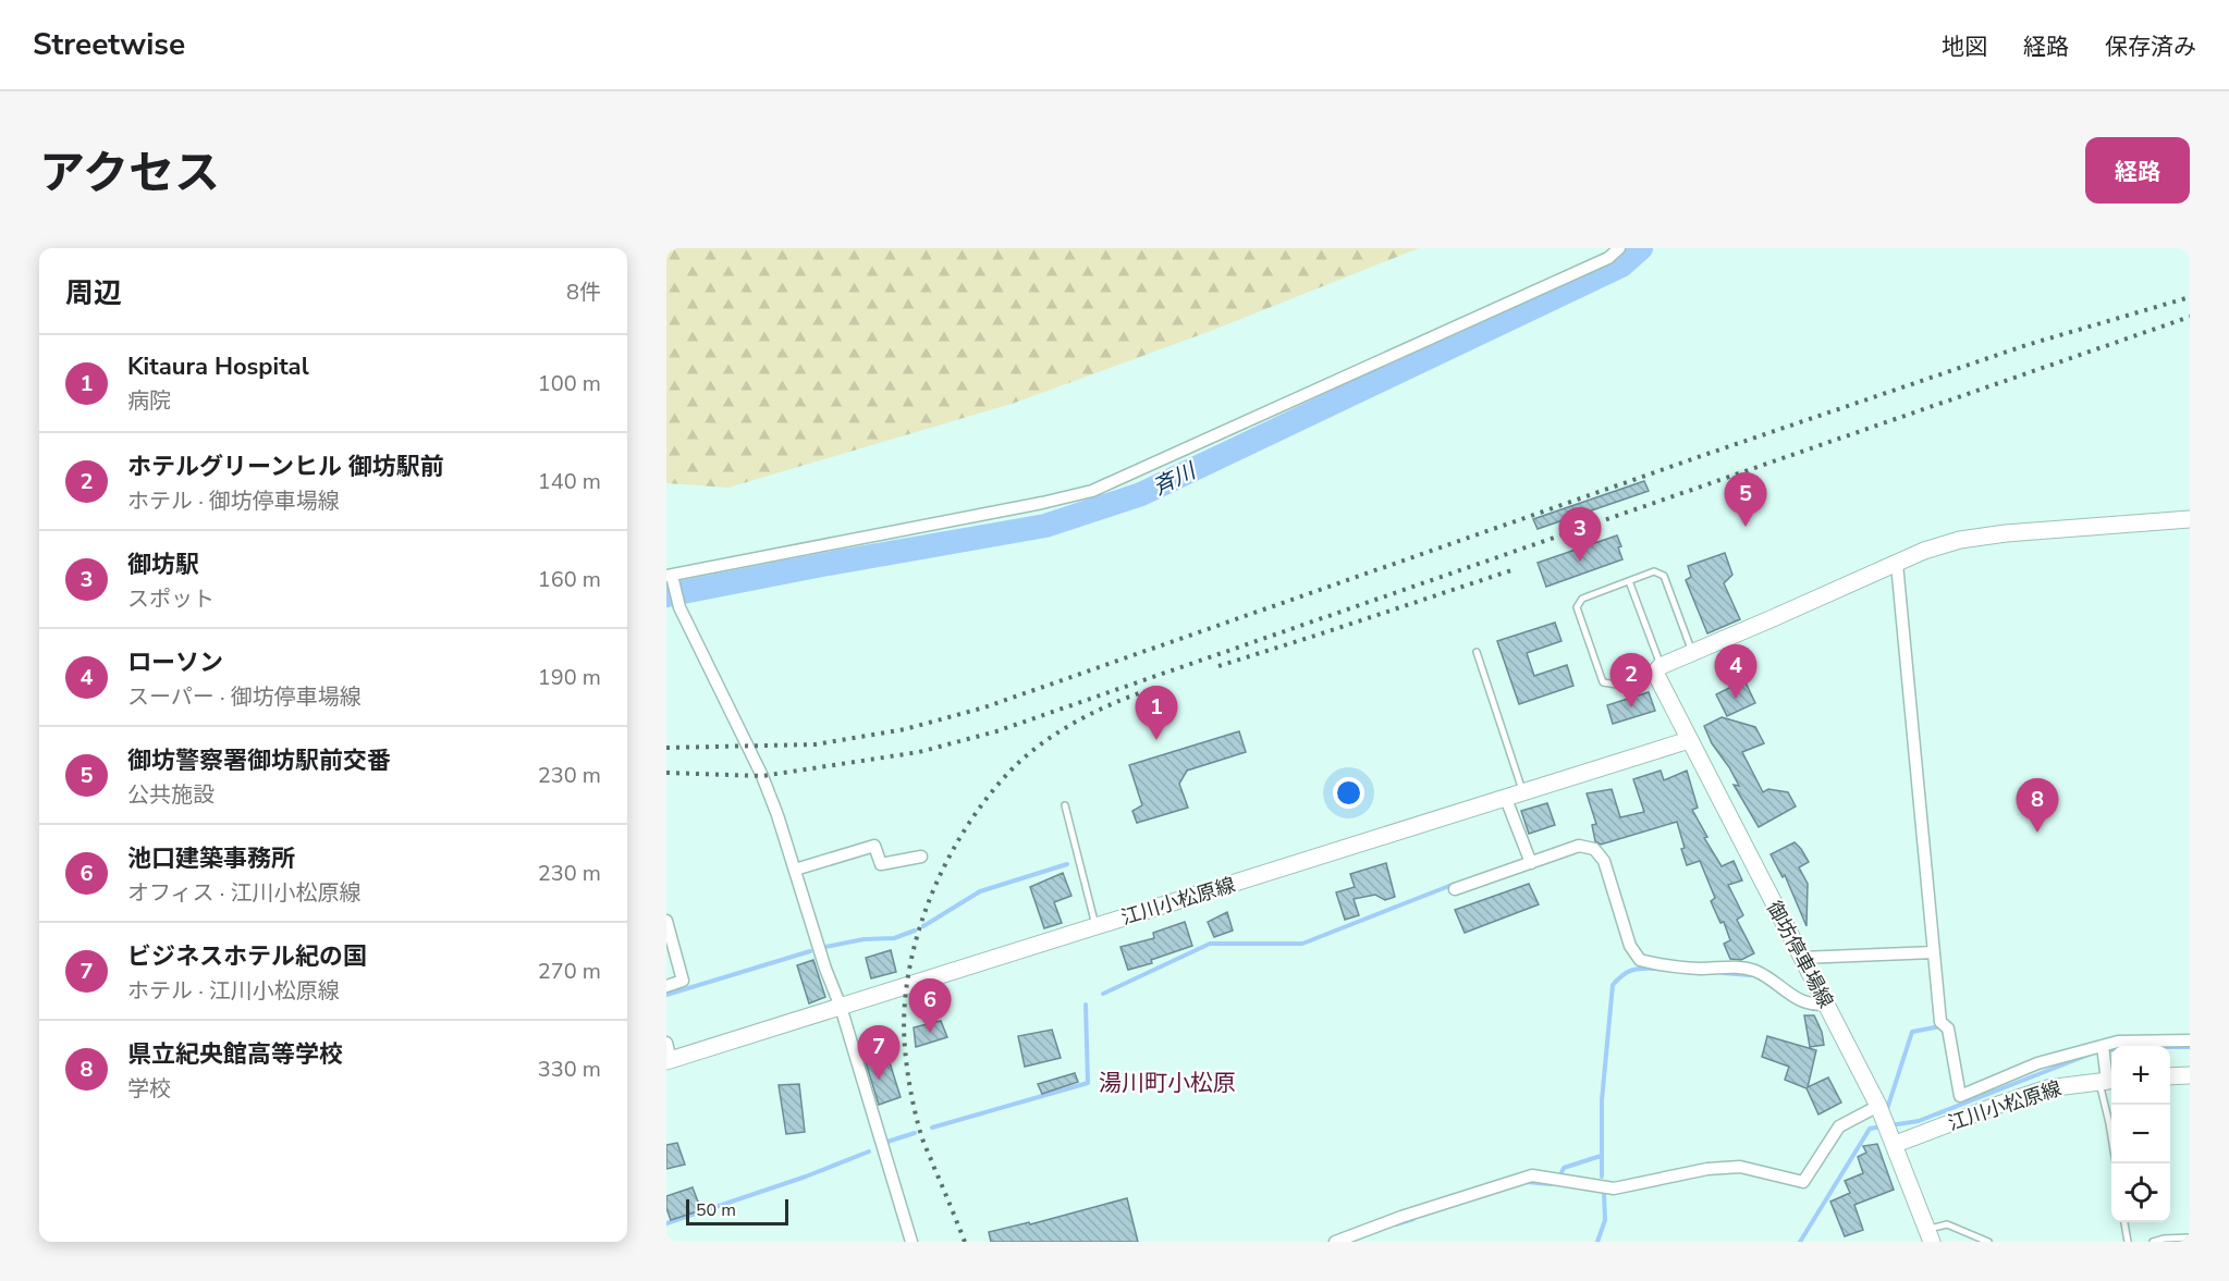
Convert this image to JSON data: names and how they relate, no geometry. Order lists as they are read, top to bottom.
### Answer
{
  "streets": {
    "main road": ["江川小松原線", "御坊停車場線"]
  },
  "crossings": [
    ["江川小松原線", "御坊停車場線"]
  ],
  "districts": ["湯川町小松原"],
  "water": ["斉川"],
  "scale_bar": "50 m",
  "page": {
    "header": "Streetwise",
    "nav": ["地図", "経路", "保存済み"],
    "title": "アクセス",
    "buttons": "経路",
    "heading": ["周辺", "8件"],
    "list": [
      {
        "mark": "1",
        "name": "Kitaura Hospital",
        "note": "病院",
        "value": "100 m"
      },
      {
        "mark": "2",
        "name": "ホテルグリーンヒル 御坊駅前",
        "note": "ホテル · 御坊停車場線",
        "value": "140 m"
      },
      {
        "mark": "3",
        "name": "御坊駅",
        "note": "スポット",
        "value": "160 m"
      },
      {
        "mark": "4",
        "name": "ローソン",
        "note": "スーパー · 御坊停車場線",
        "value": "190 m"
      },
      {
        "mark": "5",
        "name": "御坊警察署御坊駅前交番",
        "note": "公共施設",
        "value": "230 m"
      },
      {
        "mark": "6",
        "name": "池口建築事務所",
        "note": "オフィス · 江川小松原線",
        "value": "230 m"
      },
      {
        "mark": "7",
        "name": "ビジネスホテル紀の国",
        "note": "ホテル · 江川小松原線",
        "value": "270 m"
      },
      {
        "mark": "8",
        "name": "県立紀央館高等学校",
        "note": "学校",
        "value": "330 m"
      }
    ],
    "pins": [
      "5",
      "3",
      "4",
      "2",
      "1",
      "8",
      "6",
      "7"
    ],
    "map_buttons": ["+", "−"],
    "scale": "50 m"
  }
}
